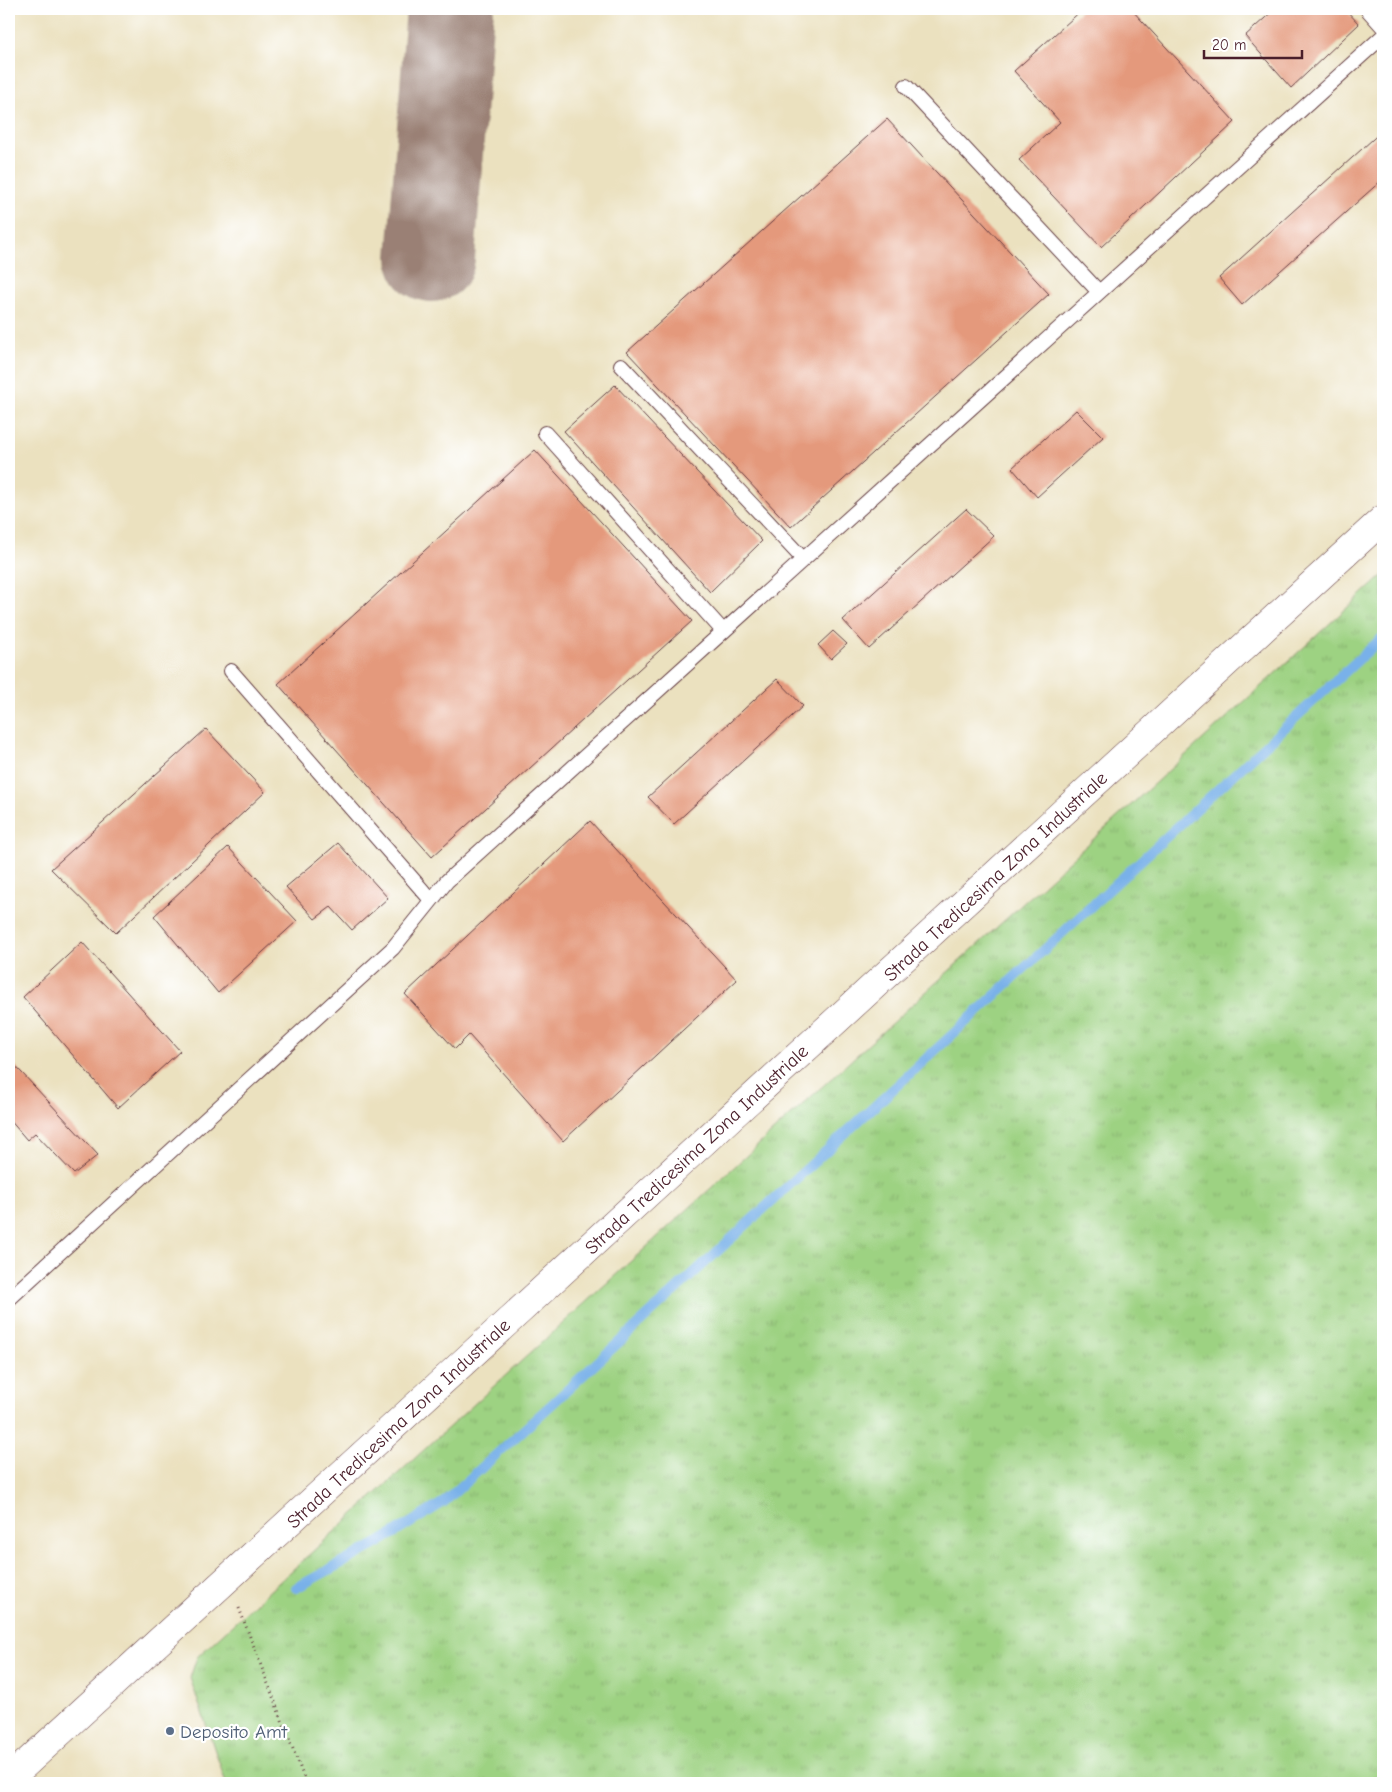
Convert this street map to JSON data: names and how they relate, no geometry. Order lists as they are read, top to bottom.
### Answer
{
  "streets": {
    "street": ["Strada Tredicesima Zona Industriale"]
  },
  "places": ["Deposito Amt"],
  "scale_bar": "20 m"
}
